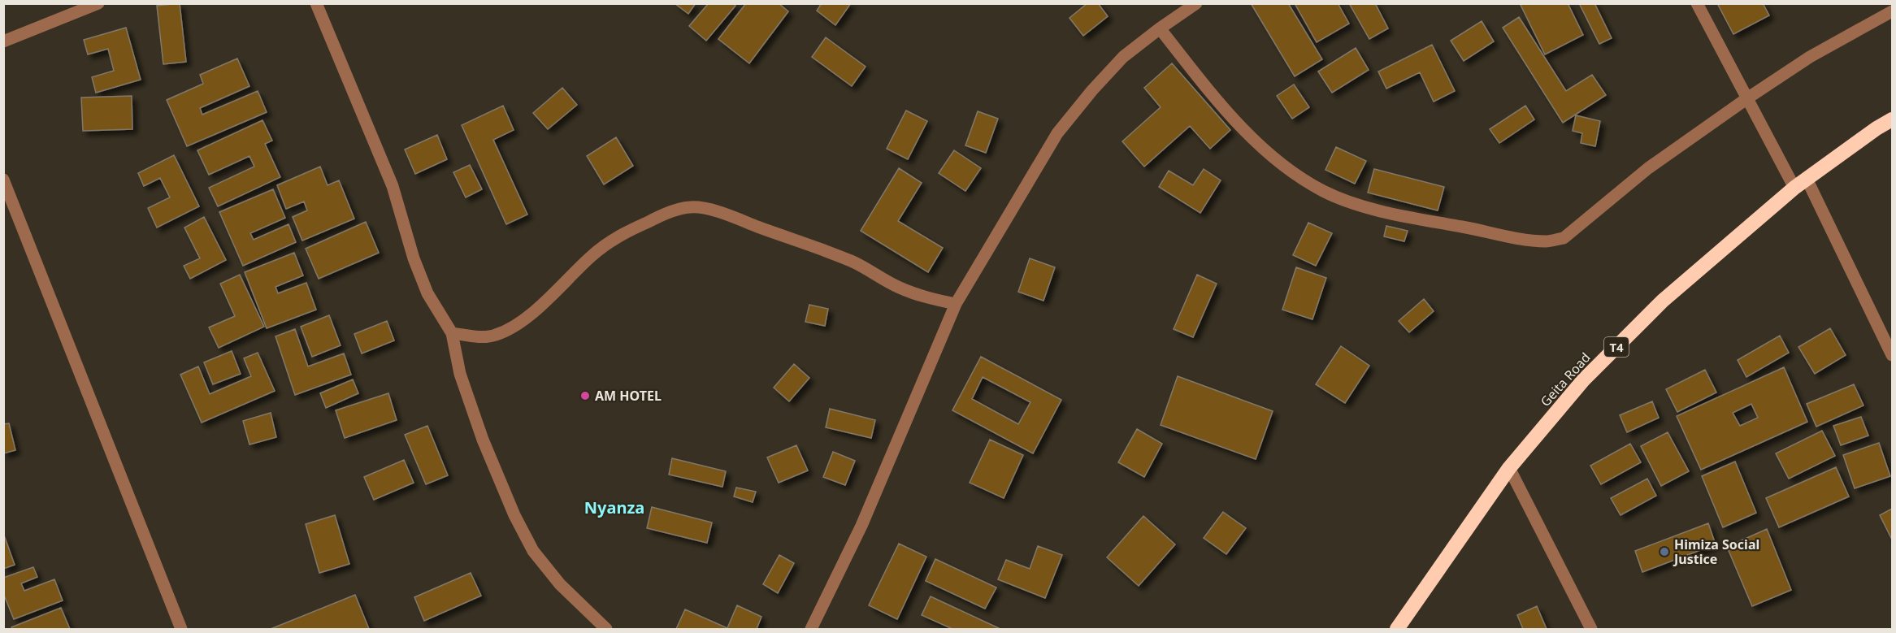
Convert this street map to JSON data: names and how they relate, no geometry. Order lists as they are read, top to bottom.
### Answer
{
  "streets": {
    "highway": ["T4", "Geita Road"]
  },
  "districts": ["Nyanza"],
  "places": ["AM HOTEL", "Himiza Social Justice"]
}
